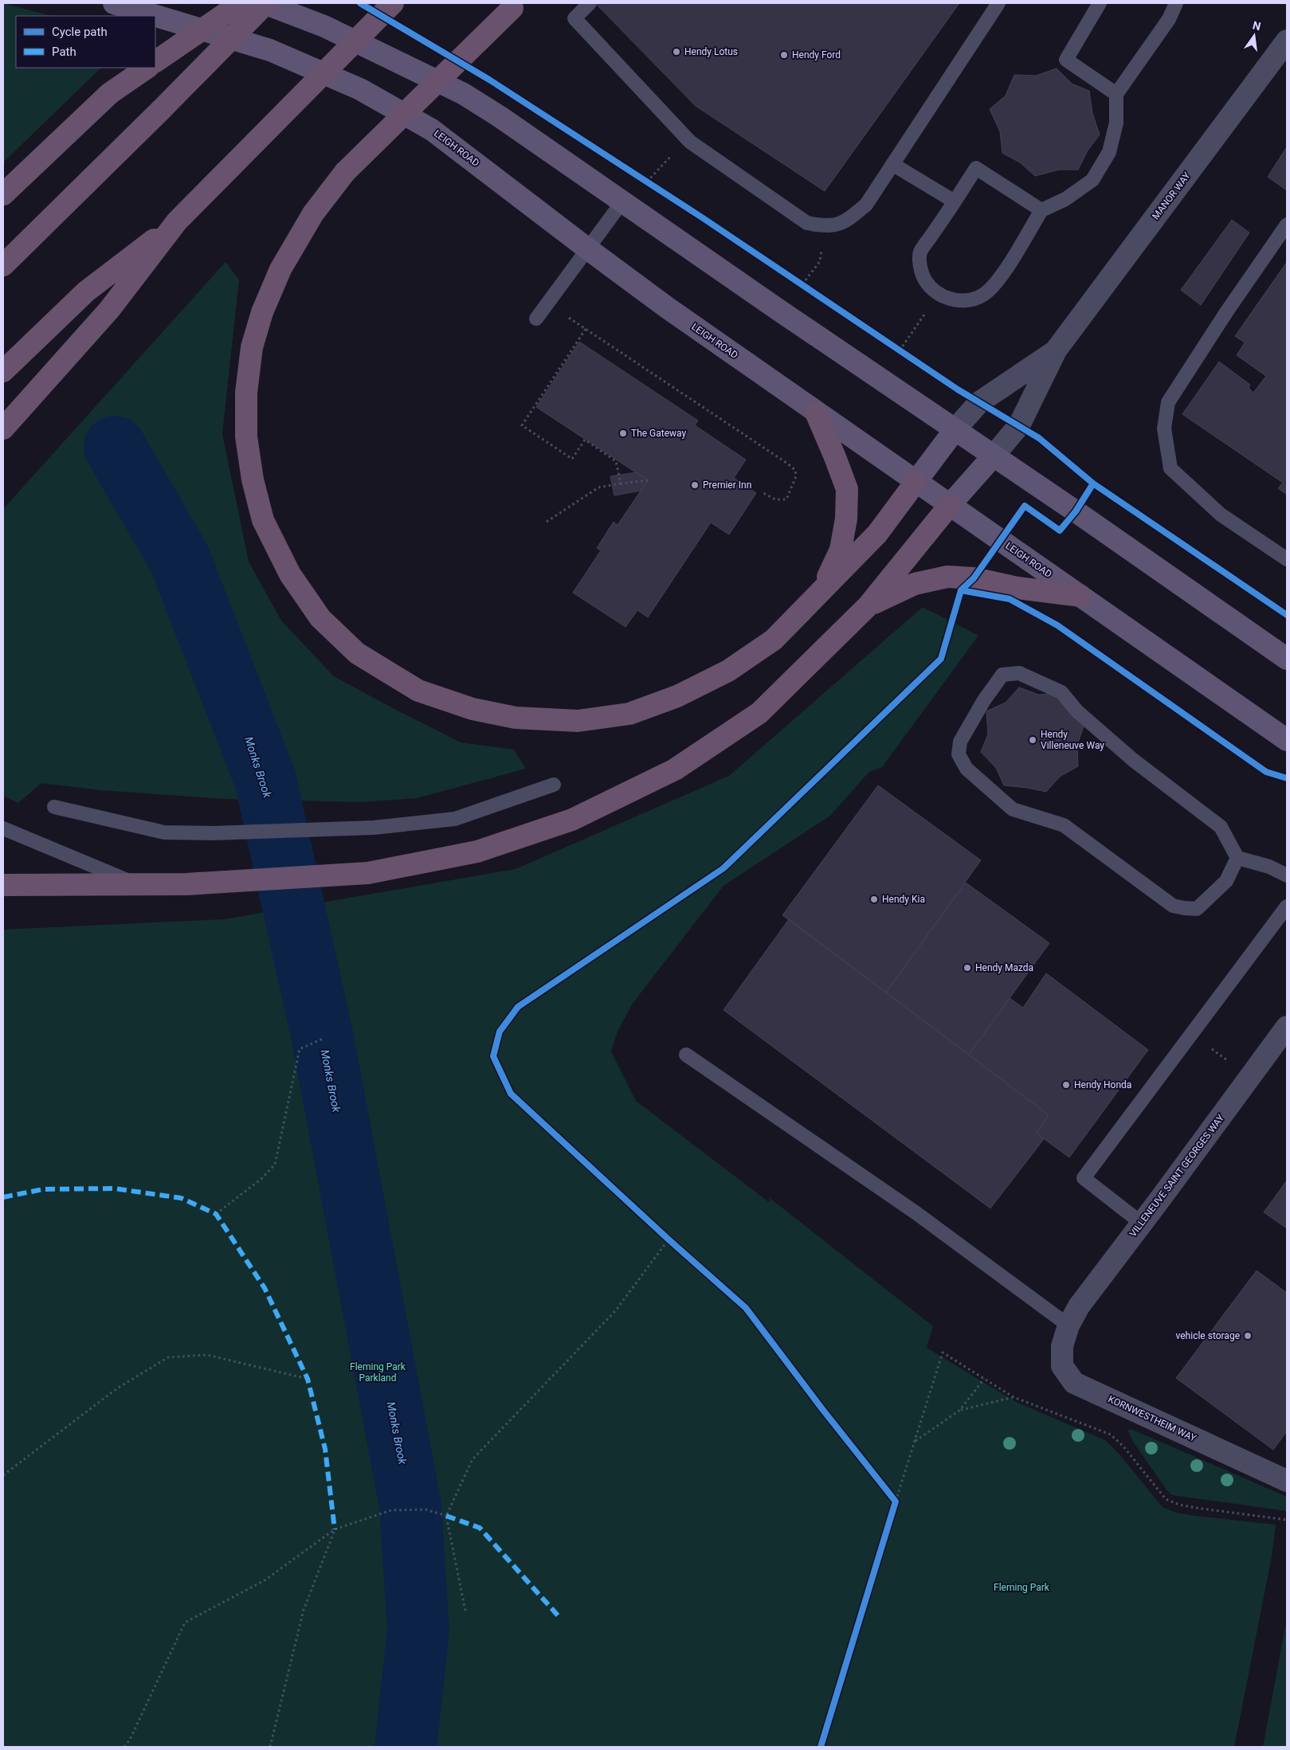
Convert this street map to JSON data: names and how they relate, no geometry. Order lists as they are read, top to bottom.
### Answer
{
  "streets": {
    "main road": ["LEIGH ROAD"],
    "street": ["MANOR WAY", "VILLENEUVE SAINT GEORGES WAY", "KORNWESTHEIM WAY"]
  },
  "crossings": [
    ["VILLENEUVE SAINT GEORGES WAY", "KORNWESTHEIM WAY"]
  ],
  "water": ["Monks Brook"],
  "parks": ["Fleming Park Parkland", "Fleming Park"],
  "places": [
    "Hendy Lotus",
    "Hendy Ford",
    "The Gateway",
    "Premier Inn",
    "Hendy Villeneuve Way",
    "Hendy Kia",
    "Hendy Mazda",
    "Hendy Honda",
    "vehicle storage"
  ],
  "legend": ["Cycle path", "Path"],
  "north": "top"
}
